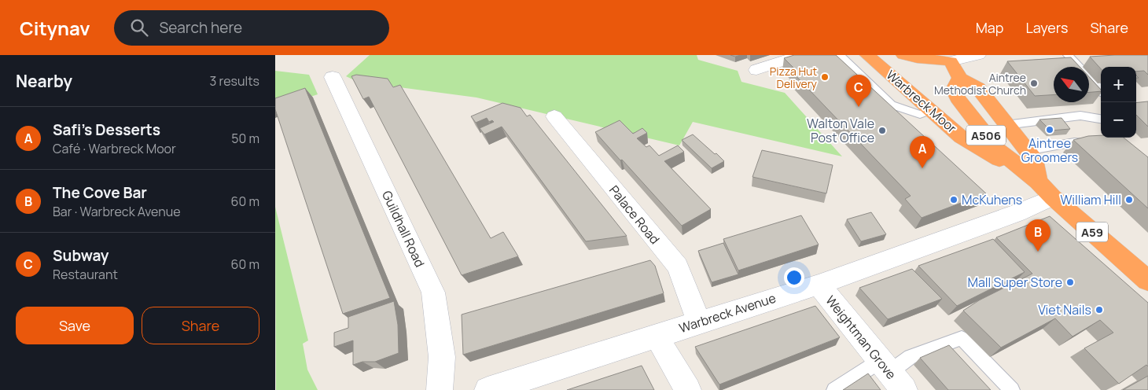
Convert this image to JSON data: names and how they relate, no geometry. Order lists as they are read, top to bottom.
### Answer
{
  "streets": {
    "highway": ["Warbreck Moor", "A506", "A59"],
    "street": [
      "Palace Road",
      "Guildhall Road",
      "Warbreck Avenue",
      "Weightman Grove"
    ]
  },
  "crossings": [
    ["Warbreck Moor", "A506"],
    ["Warbreck Moor", "A59"],
    ["Warbreck Moor", "Warbreck Avenue"],
    ["A506", "A59"],
    ["A506", "Warbreck Avenue"],
    ["Palace Road", "Warbreck Avenue"],
    ["A59", "Warbreck Avenue"],
    ["Warbreck Avenue", "Weightman Grove"]
  ],
  "places": [
    "Pizza Hut Delivery",
    "Aintree Methodist Church",
    "Aintree Groomers",
    "Walton Vale Post Office",
    "McKuhens",
    "William Hill",
    "Mall Super Store",
    "Viet Nails"
  ],
  "north": "top left",
  "page": {
    "header": "Citynav",
    "search": "Search here",
    "nav": ["Map", "Layers", "Share"],
    "heading": ["Nearby", "3 results"],
    "map_buttons": ["+", "−"],
    "pins": ["C", "A", "B"],
    "list": [
      {
        "mark": "A",
        "name": "Safi's Desserts",
        "note": "Café · Warbreck Moor",
        "value": "50 m"
      },
      {
        "mark": "B",
        "name": "The Cove Bar",
        "note": "Bar · Warbreck Avenue",
        "value": "60 m"
      },
      {
        "mark": "C",
        "name": "Subway",
        "note": "Restaurant",
        "value": "60 m"
      }
    ],
    "buttons": ["Save", "Share"]
  }
}
